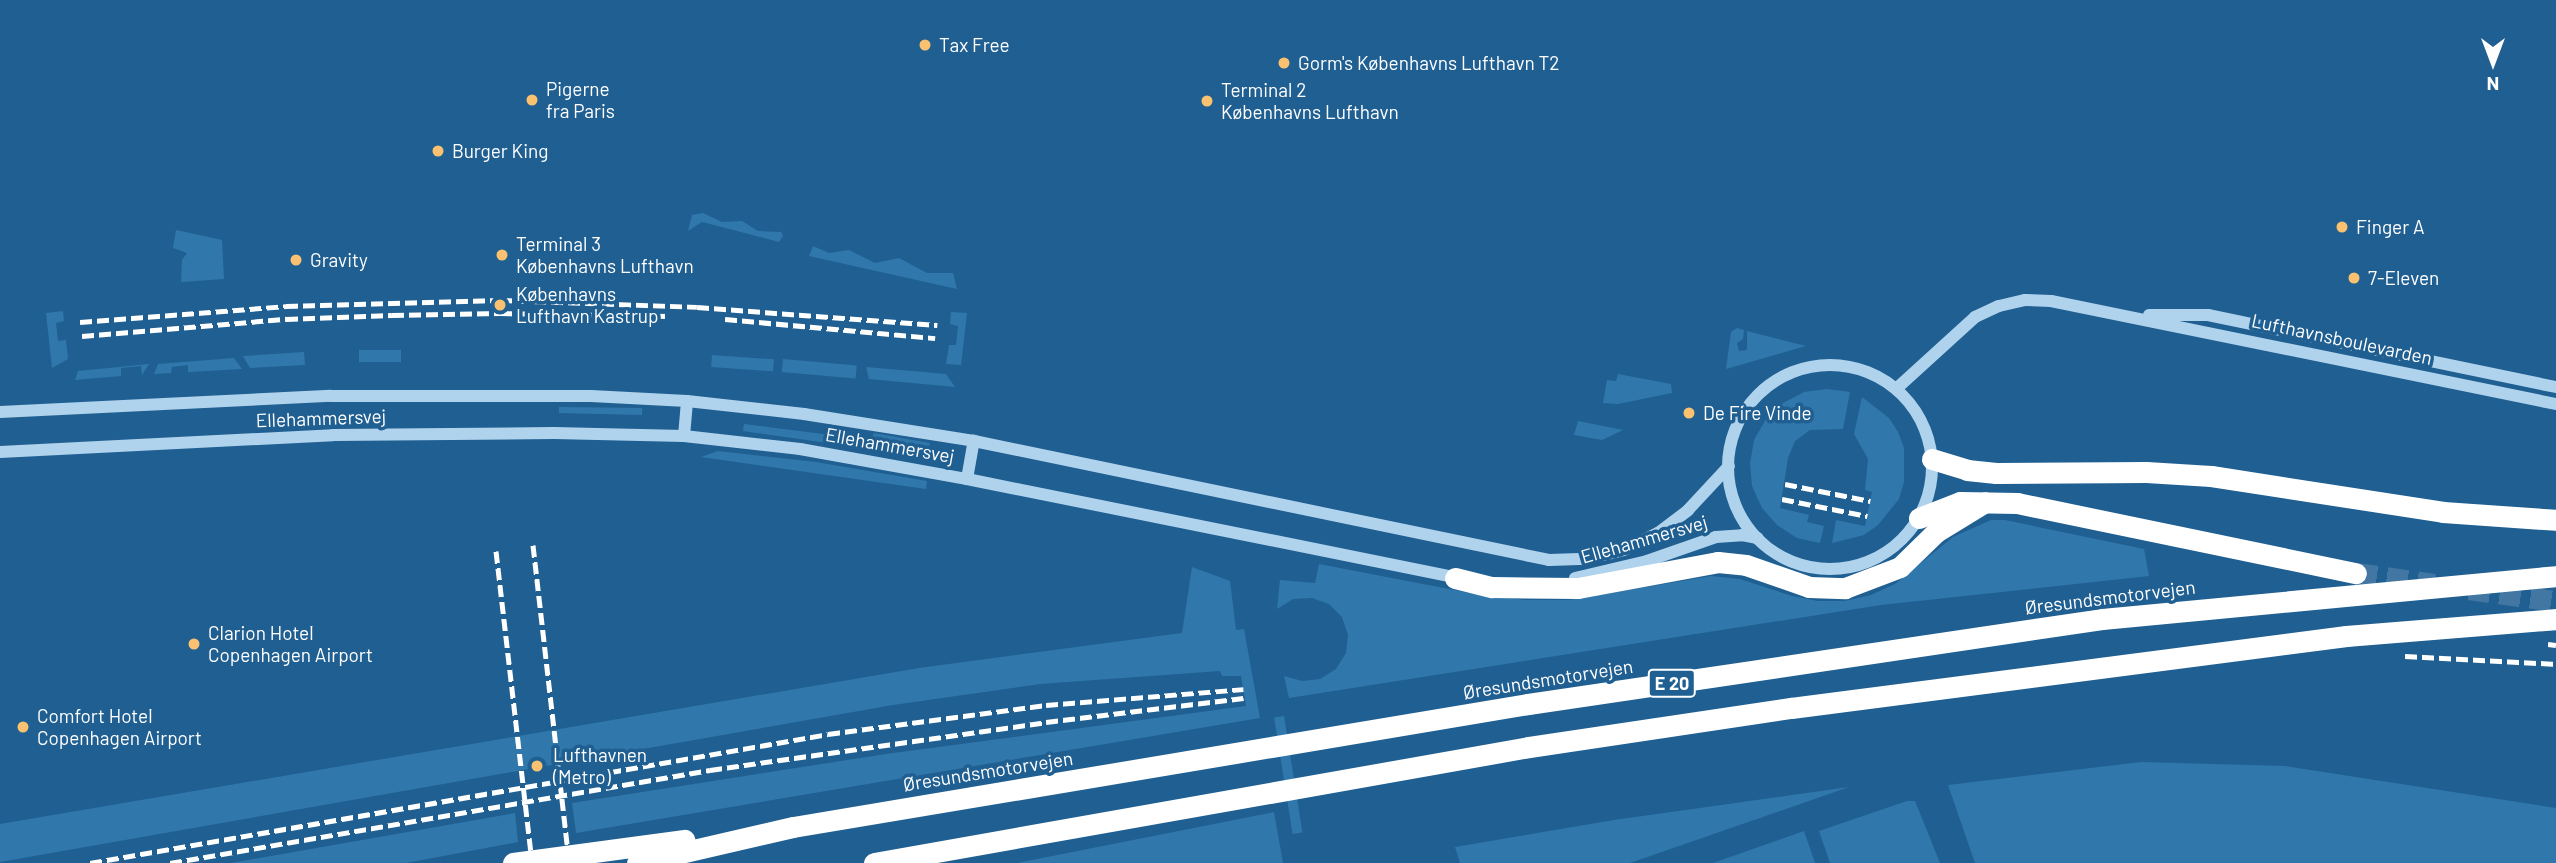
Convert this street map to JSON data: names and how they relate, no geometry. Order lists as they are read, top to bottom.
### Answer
{
  "streets": {
    "highway": ["Øresundsmotorvejen", "E 20"],
    "street": ["Lufthavnsboulevarden", "Ellehammersvej"]
  },
  "crossings": [
    ["Lufthavnsboulevarden", "Ellehammersvej"]
  ],
  "places": [
    "Tax Free",
    "Gorm's Københavns Lufthavn T2",
    "Pigerne fra Paris",
    "Terminal 2 Københavns Lufthavn",
    "Burger King",
    "Finger A",
    "Terminal 3 Københavns Lufthavn",
    "Gravity",
    "7-Eleven",
    "Københavns Lufthavn Kastrup",
    "De Fire Vinde",
    "Clarion Hotel Copenhagen Airport",
    "Comfort Hotel Copenhagen Airport",
    "Lufthavnen (Metro)"
  ],
  "north": "bottom"
}
